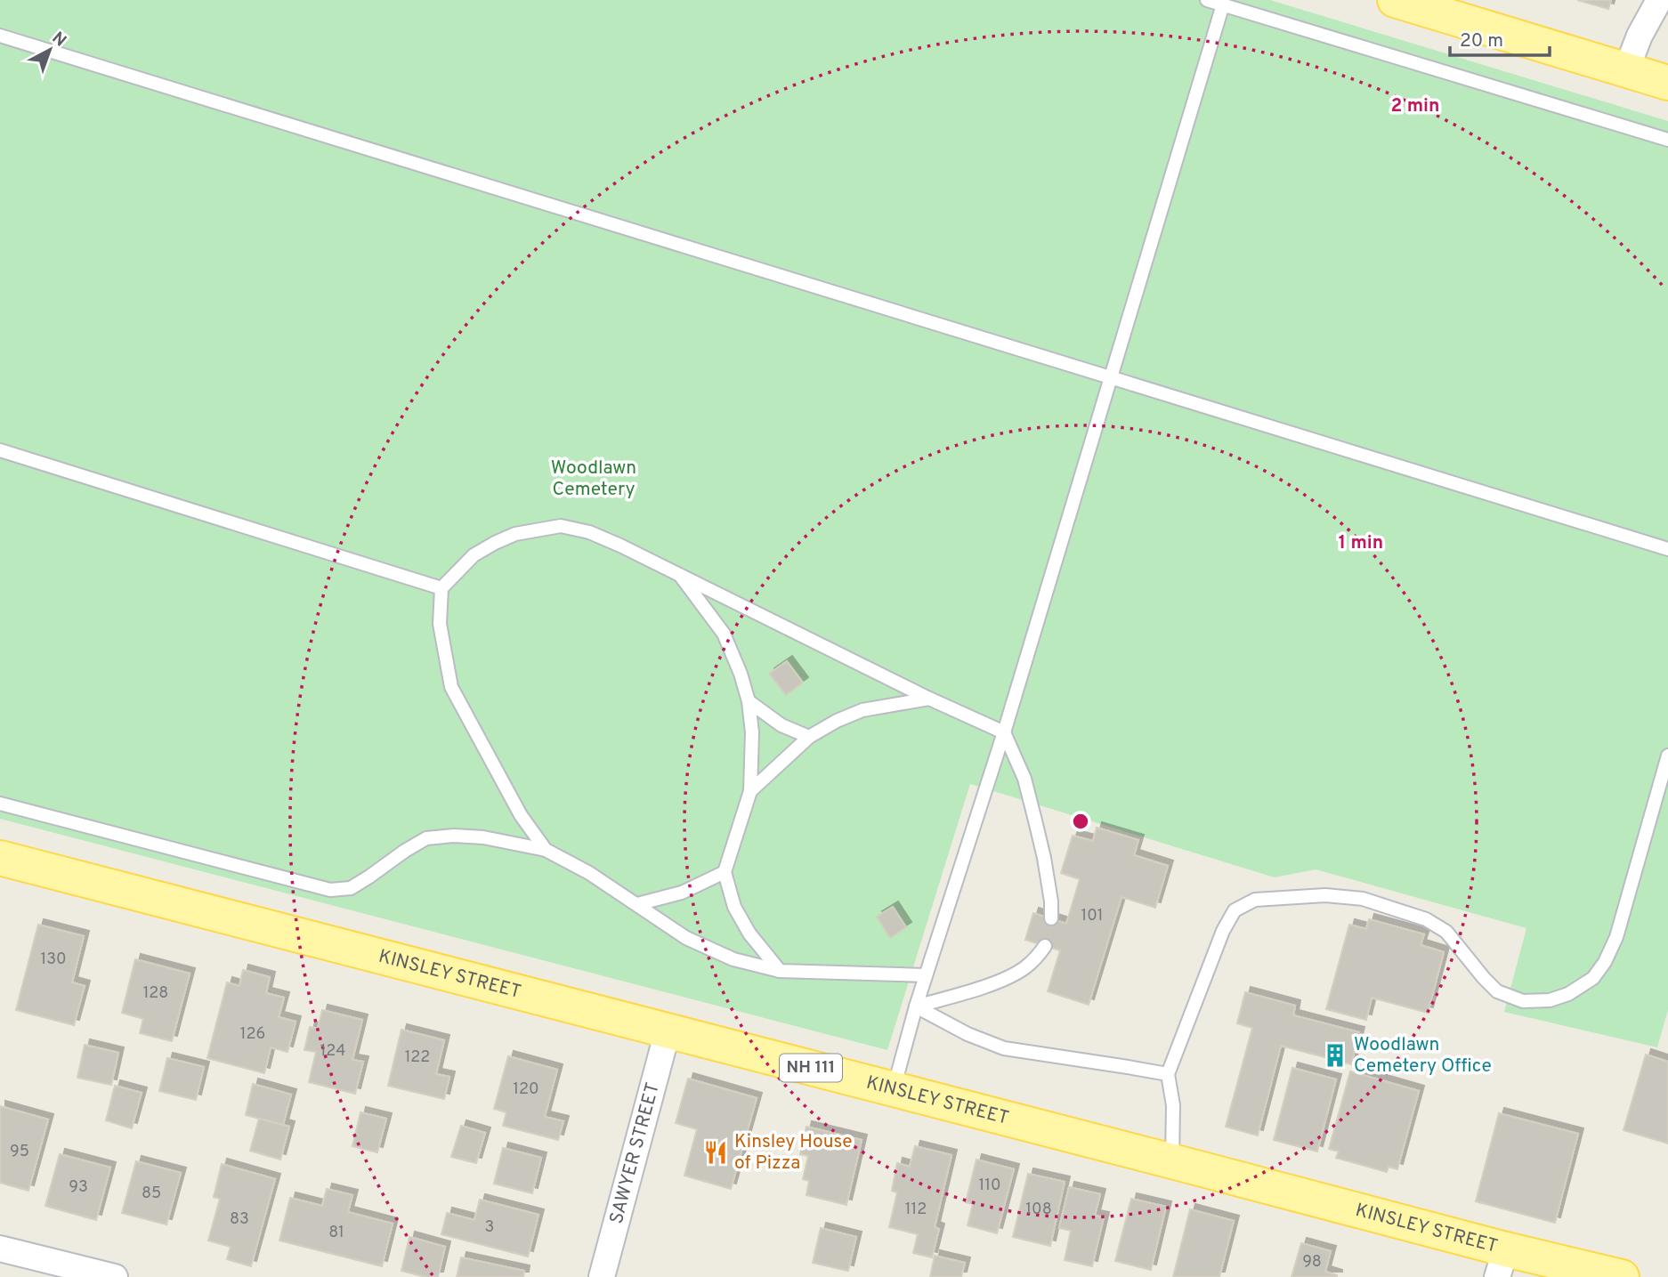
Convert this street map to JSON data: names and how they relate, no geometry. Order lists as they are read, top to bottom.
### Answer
{
  "streets": {
    "main road": ["KINSLEY STREET", "NH 111"],
    "street": ["SAWYER STREET"]
  },
  "crossings": [
    ["KINSLEY STREET", "SAWYER STREET"]
  ],
  "parks": ["Woodlawn Cemetery"],
  "places": {
    "building": ["Woodlawn Cemetery Office"],
    "restaurant": ["Kinsley House of Pizza"]
  },
  "house_numbers": [
    "101",
    "130",
    "128",
    "126",
    "124",
    "122",
    "120",
    "95",
    "110",
    "93",
    "85",
    "112",
    "108",
    "83",
    "3",
    "81",
    "98"
  ],
  "scale_bar": "20 m",
  "north": "top right",
  "rings": ["2 min", "1 min"]
}
